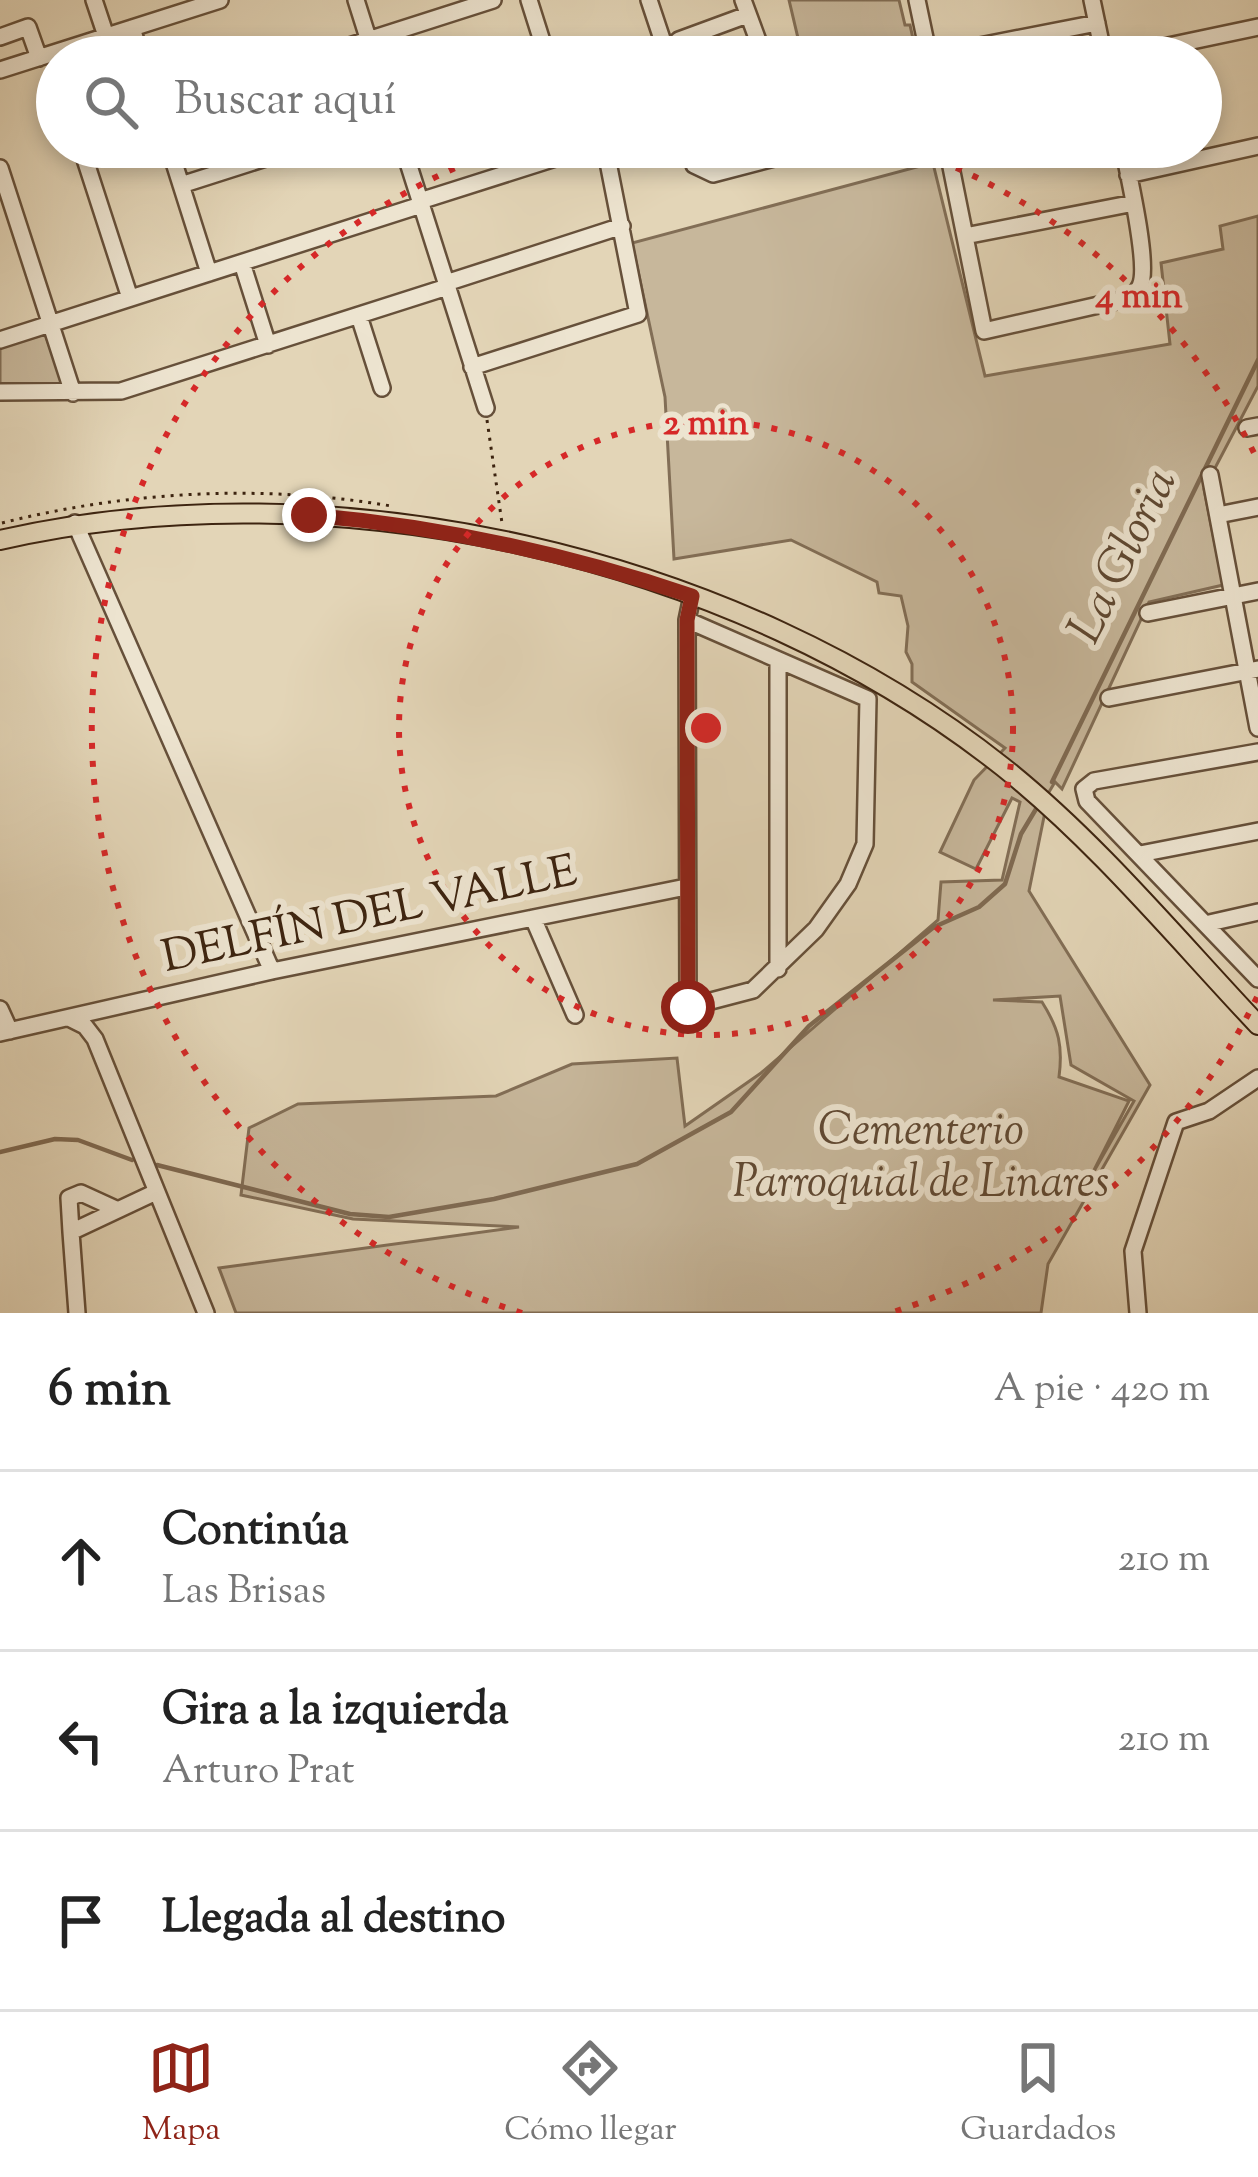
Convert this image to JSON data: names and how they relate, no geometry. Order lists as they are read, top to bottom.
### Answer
{
  "streets": {
    "street": ["DELFÍN DEL VALLE"]
  },
  "water": ["La Gloria"],
  "parks": ["Cementerio Parroquial de Linares"],
  "page": {
    "search": "Buscar aquí",
    "heading": ["6 min", "A pie · 420 m"],
    "list": [
      ["Continúa", "Las Brisas", "210 m"],
      ["Gira a la izquierda", "Arturo Prat", "210 m"],
      "Llegada al destino"
    ],
    "nav": ["Mapa", "Cómo llegar", "Guardados"]
  },
  "rings": ["4 min", "2 min"]
}
